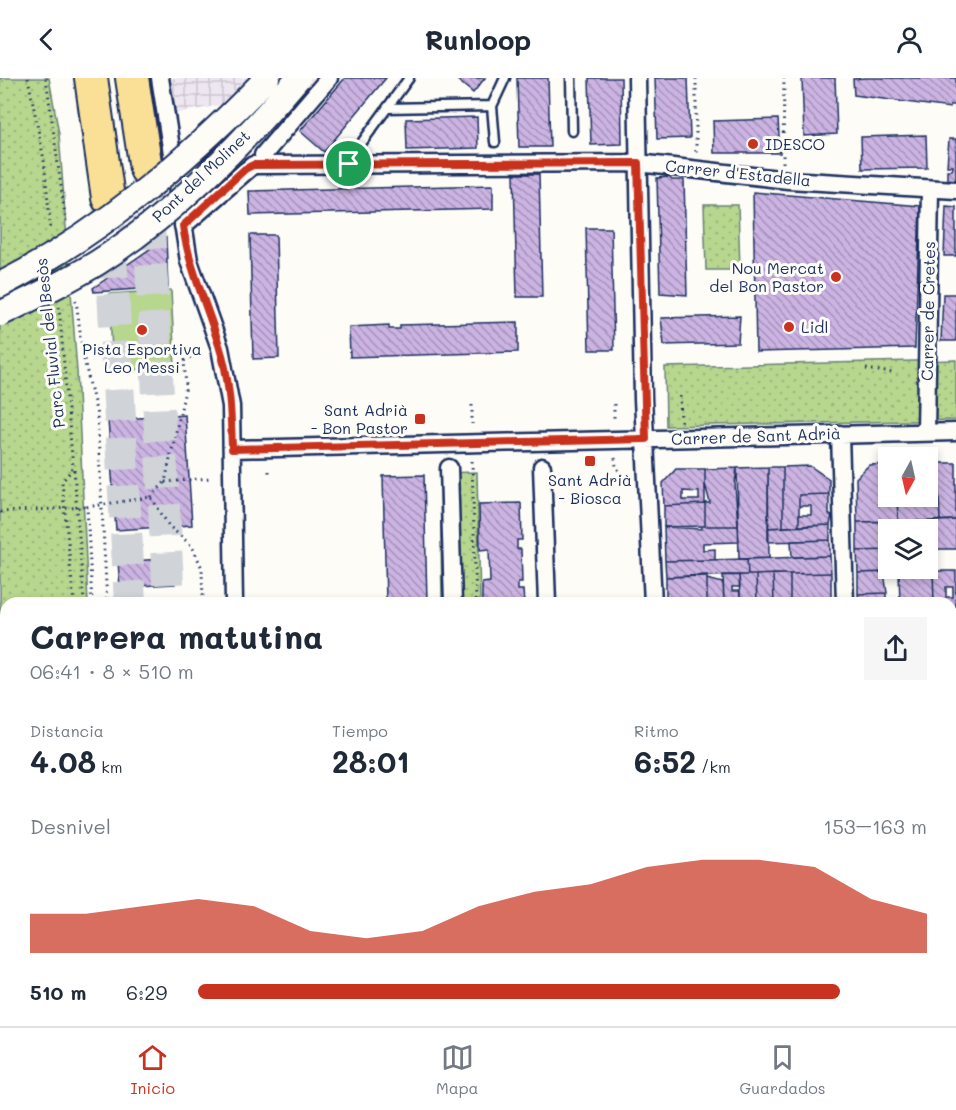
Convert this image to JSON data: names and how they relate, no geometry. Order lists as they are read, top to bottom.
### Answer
{
  "streets": {
    "street": [
      "Carrer d'Estadella",
      "Pont del Molinet",
      "Carrer de Cretes",
      "Carrer de Sant Adrià"
    ],
    "path": ["Parc Fluvial del Besòs"]
  },
  "crossings": [
    ["Carrer d'Estadella", "Carrer de Cretes"],
    ["Carrer de Cretes", "Carrer de Sant Adrià"]
  ],
  "places": {
    "other": [
      "IDESCO",
      "Nou Mercat del Bon Pastor",
      "Lidl",
      "Pista Esportiva Leo Messi"
    ],
    "transit": ["Sant Adrià - Bon Pastor", "Sant Adrià - Biosca"]
  },
  "north": "bottom",
  "page": {
    "header": "Runloop",
    "heading": ["Carrera matutina", "06:41 · 8 × 510 m"],
    "stats": [
      ["Distancia", "4.08 km"],
      ["Tiempo", "28:01"],
      ["Ritmo", "6:52 /km"]
    ],
    "chart": ["Desnivel", "153–163 m"],
    "list": [
      {
        "name": "510 m",
        "note": "6:29"
      }
    ],
    "tabs": ["Inicio", "Mapa", "Guardados"]
  }
}
